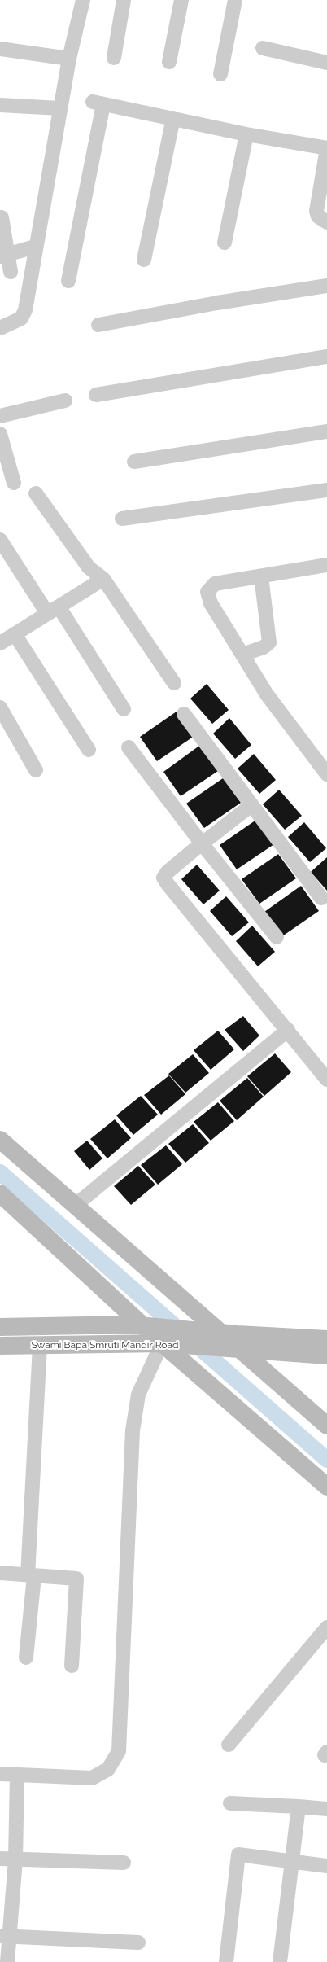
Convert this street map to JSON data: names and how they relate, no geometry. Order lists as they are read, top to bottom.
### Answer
{
  "streets": {
    "street": ["Swami Bapa Smruti Mandir Road"]
  }
}
